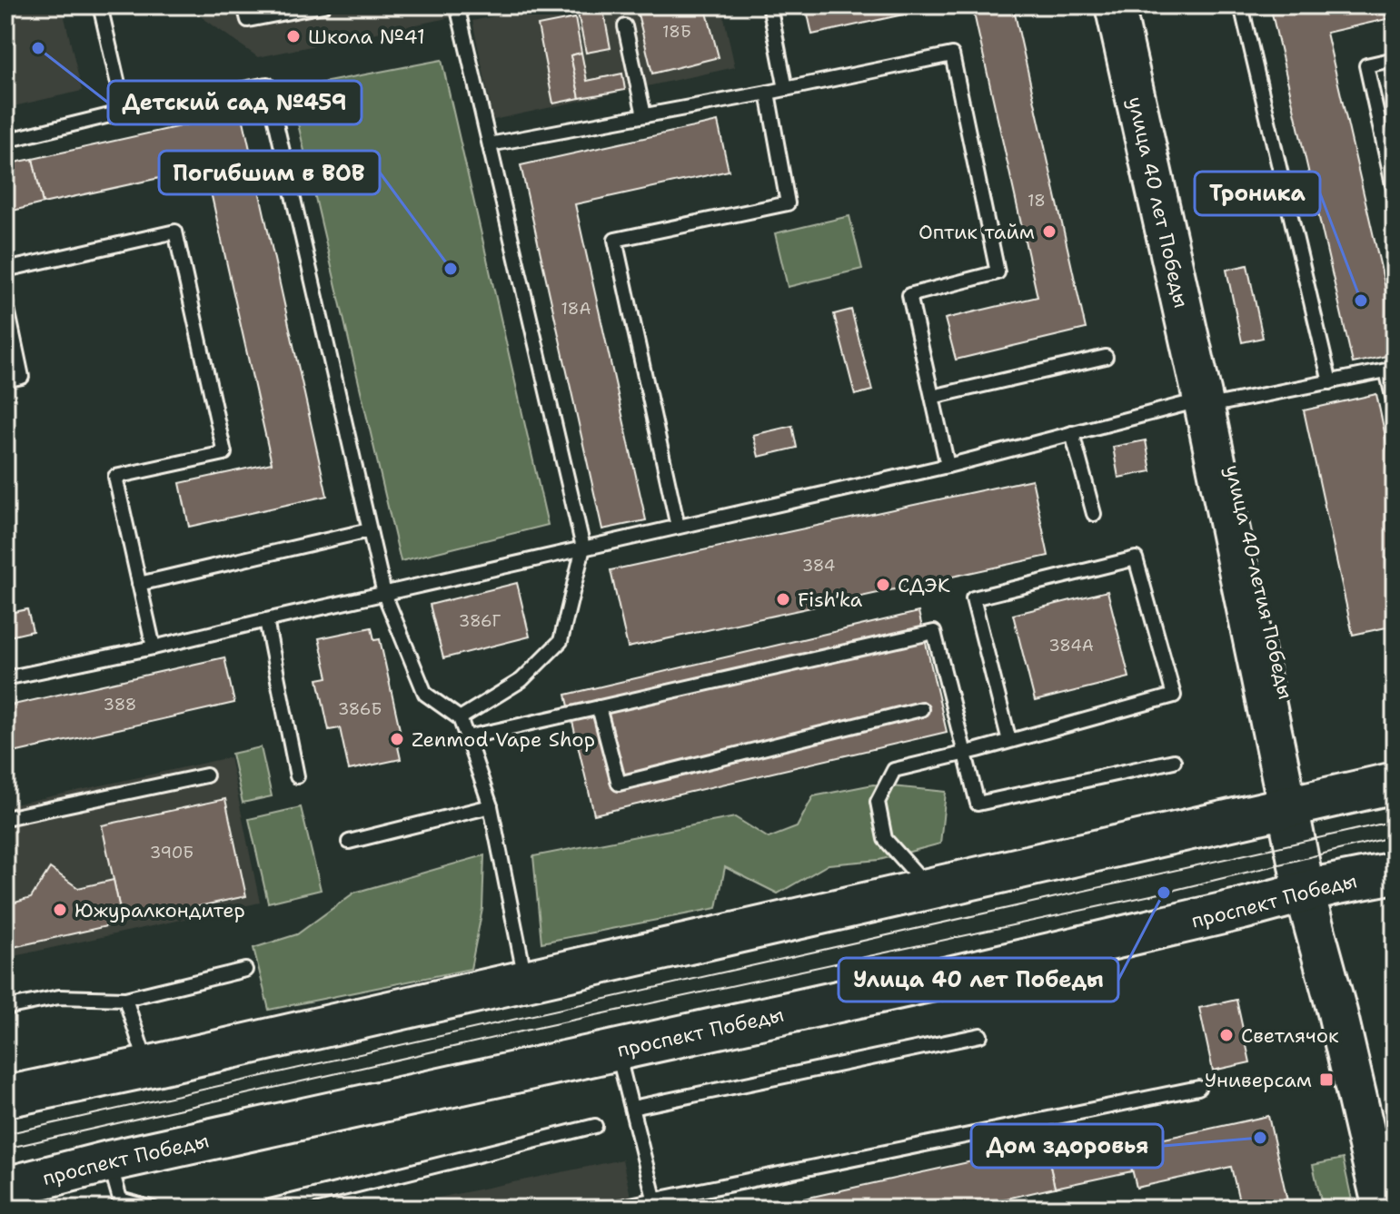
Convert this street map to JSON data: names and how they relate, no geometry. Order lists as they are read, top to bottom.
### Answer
{
  "streets": {
    "main road": ["улица 40-летия Победы", "проспект Победы"],
    "street": ["улица 40 лет Победы"]
  },
  "crossings": [
    ["улица 40 лет Победы", "улица 40-летия Победы"],
    ["улица 40-летия Победы", "проспект Победы"]
  ],
  "places": {
    "other": [
      "Школа №41",
      "Детский сад №459",
      "Оптик тайм",
      "Погибшим в ВОВ",
      "Троника",
      "СДЭК",
      "Fish'ka",
      "Zenmod Vape Shop",
      "Улица 40 лет Победы",
      "Южуралкондитер",
      "Светлячок",
      "Дом здоровья"
    ],
    "transit": ["Универсам"]
  },
  "house_numbers": [
    "18Б",
    "18",
    "18А",
    "384",
    "386Г",
    "384А",
    "388",
    "386Б",
    "390Б"
  ]
}
